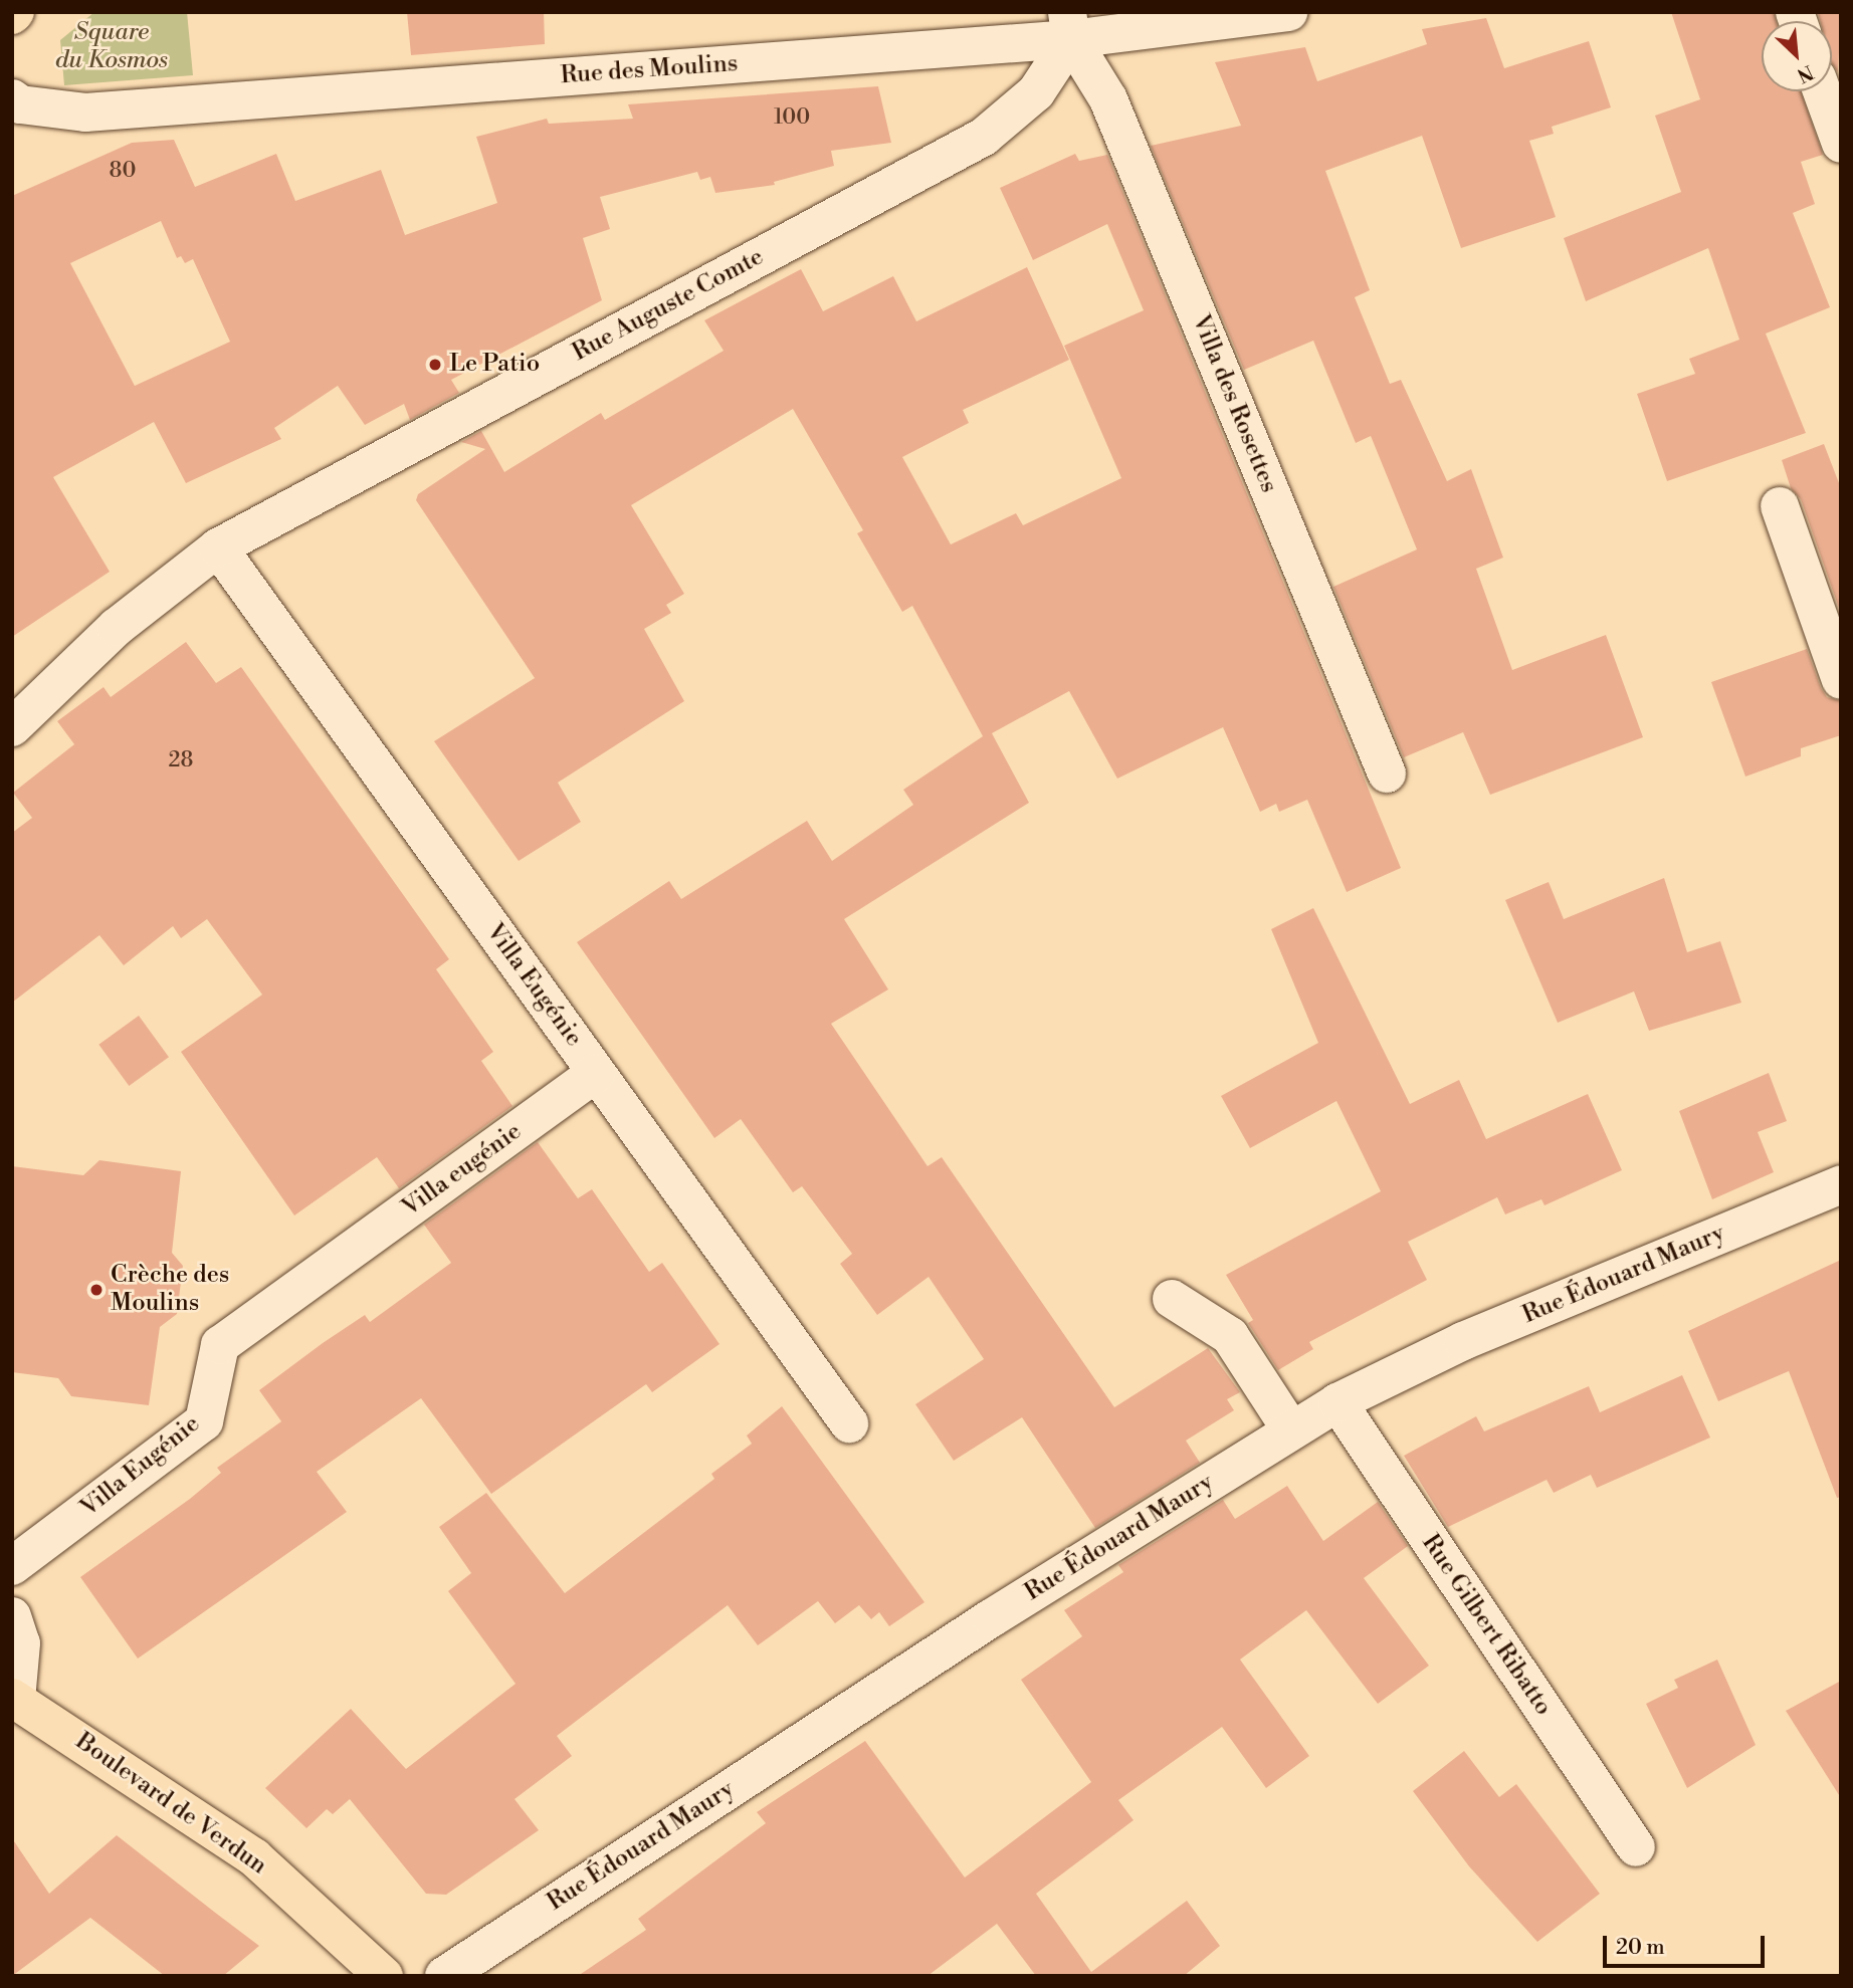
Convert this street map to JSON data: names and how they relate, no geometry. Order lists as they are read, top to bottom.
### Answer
{
  "streets": {
    "main road": ["Boulevard de Verdun"],
    "street": [
      "Rue des Moulins",
      "Rue Auguste Comte",
      "Villa des Rosettes",
      "Villa Eugénie",
      "Villa eugénie",
      "Rue Édouard Maury",
      "Rue Gilbert Ribatto"
    ]
  },
  "crossings": [
    ["Rue des Moulins", "Rue Auguste Comte"],
    ["Rue des Moulins", "Villa des Rosettes"],
    ["Rue Auguste Comte", "Villa des Rosettes"],
    ["Rue Auguste Comte", "Villa Eugénie"],
    ["Villa Eugénie", "Villa eugénie"],
    ["Rue Édouard Maury", "Rue Gilbert Ribatto"]
  ],
  "parks": ["Square du Kosmos"],
  "places": ["Le Patio", "Crèche des Moulins"],
  "house_numbers": ["100", "80", "28"],
  "scale_bar": "20 m",
  "north": "bottom right"
}
